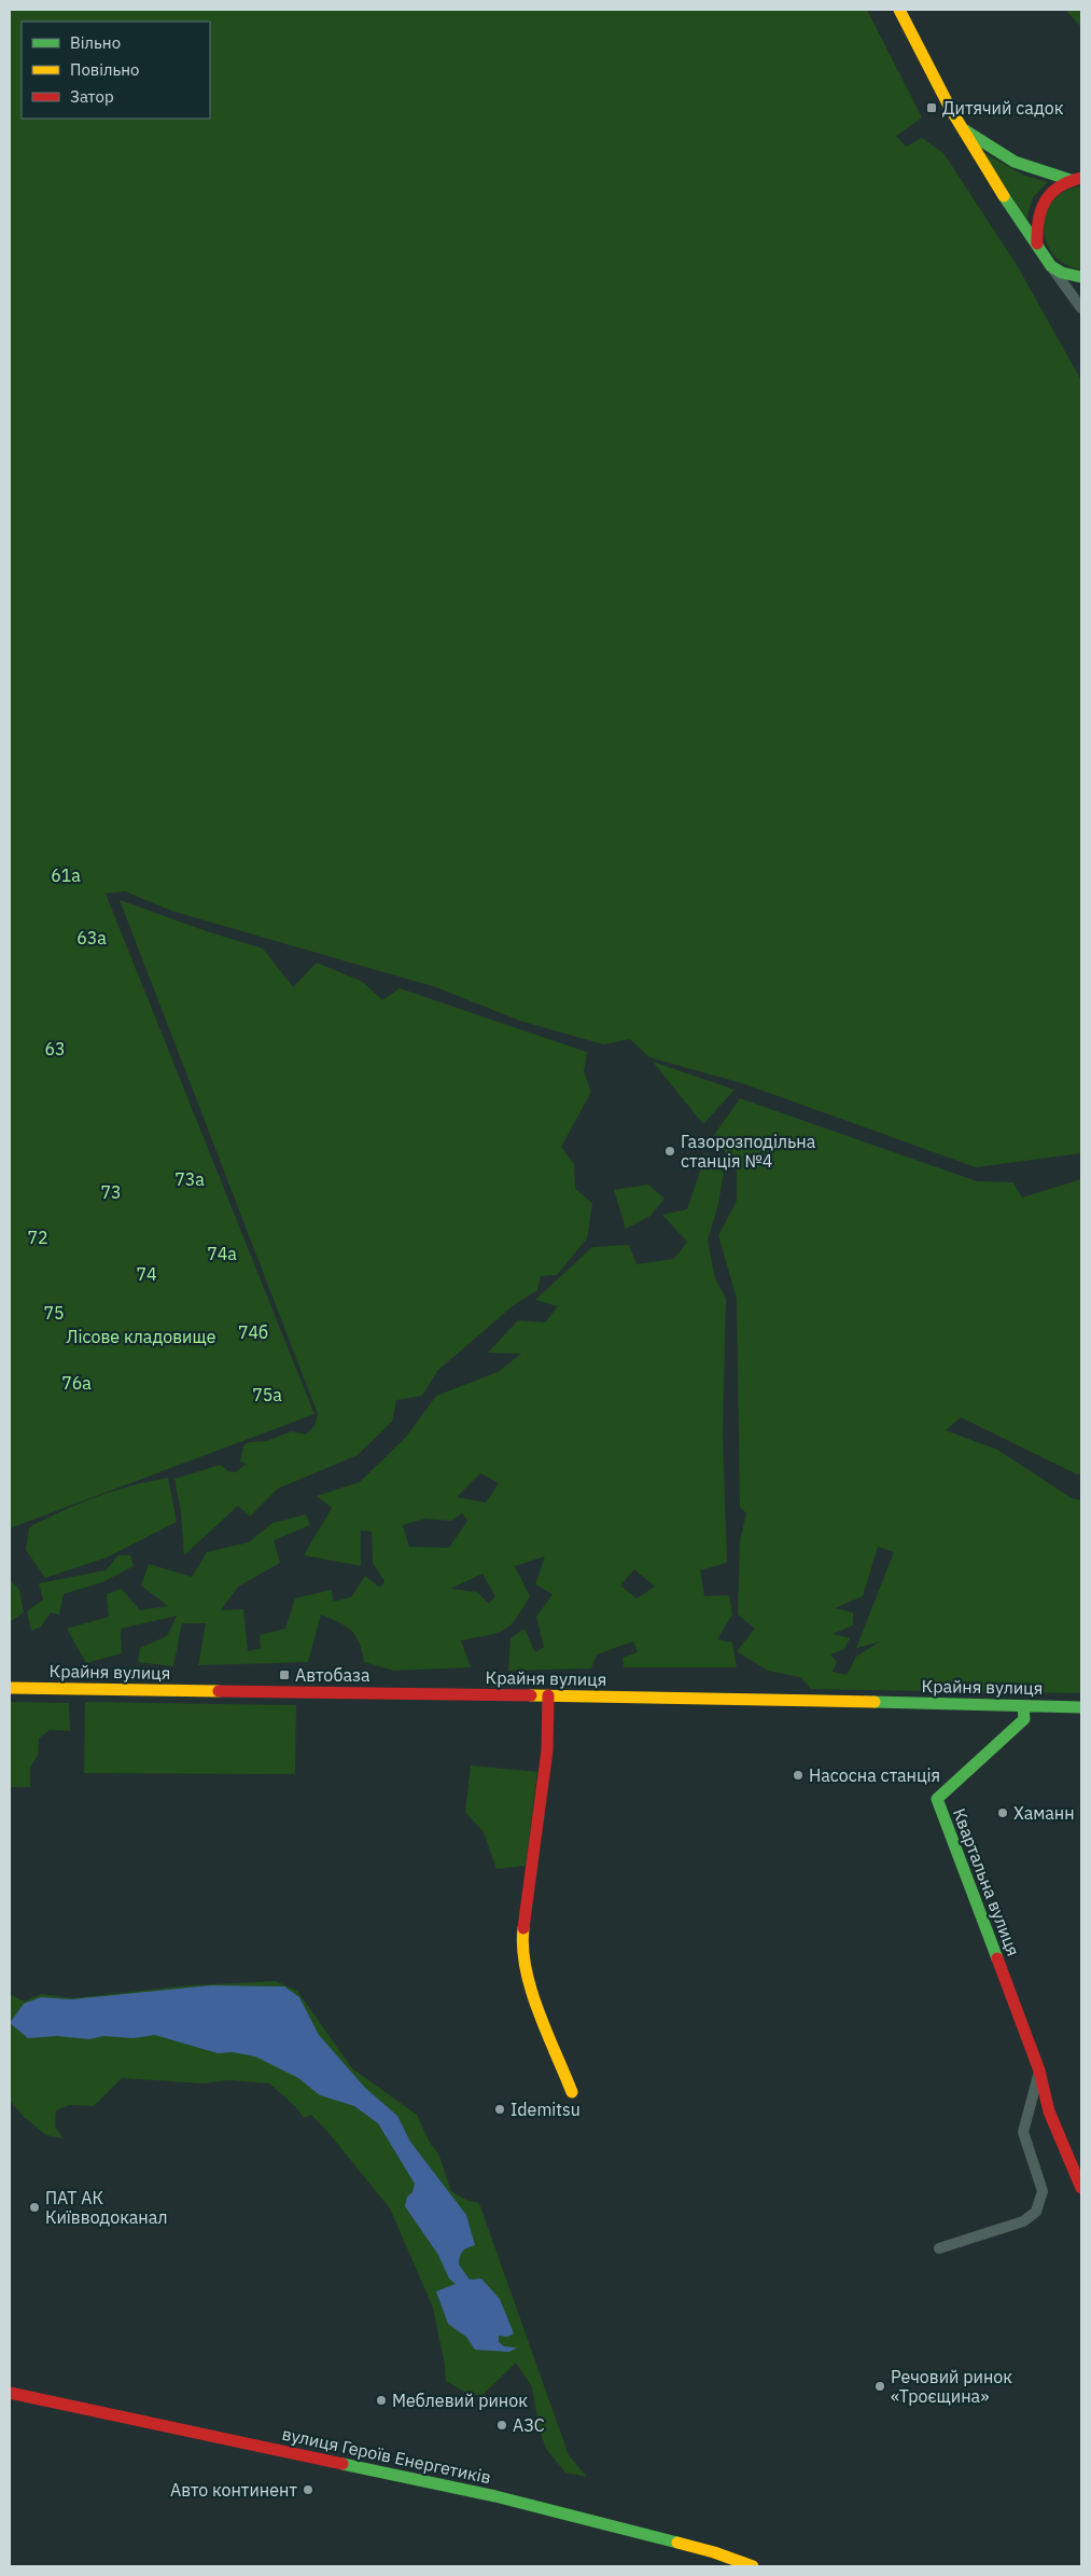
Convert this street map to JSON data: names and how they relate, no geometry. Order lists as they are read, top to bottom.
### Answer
{
  "streets": {
    "street": ["Крайня вулиця", "Квартальна вулиця", "вулиця Героїв Енергетиків"]
  },
  "crossings": [
    ["Крайня вулиця", "Квартальна вулиця"]
  ],
  "parks": [
    "61а",
    "63а",
    "63",
    "73а",
    "73",
    "72",
    "74а",
    "74",
    "75",
    "74б",
    "Лісове кладовище",
    "76а",
    "75а"
  ],
  "places": {
    "transit": ["Дитячий садок", "Автобаза"],
    "other": [
      "Газорозподільна станція №4",
      "Насосна станція",
      "Хаманн",
      "Idemitsu",
      "ПАТ АК Київводоканал",
      "Речовий ринок «Троєщина»",
      "Меблевий ринок",
      "АЗС",
      "Авто континент"
    ]
  },
  "legend": ["Вільно", "Повільно", "Затор"]
}
